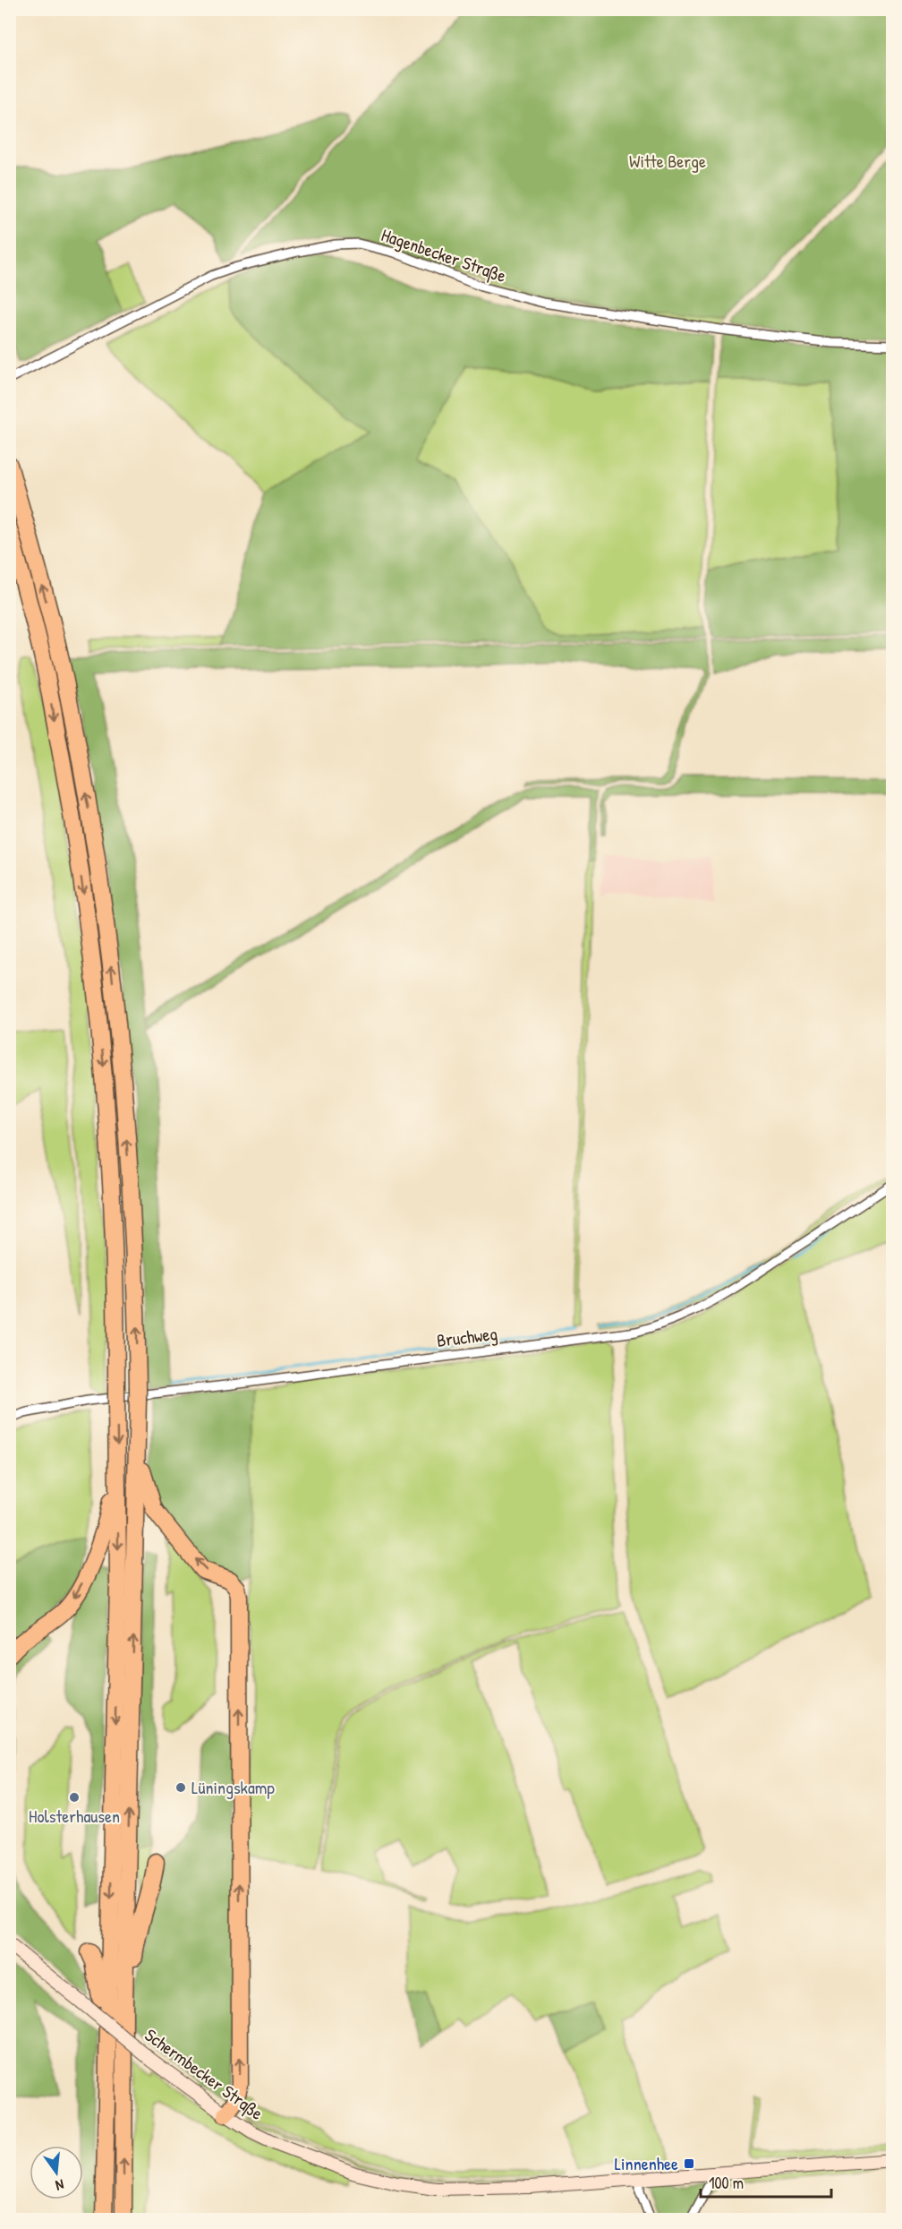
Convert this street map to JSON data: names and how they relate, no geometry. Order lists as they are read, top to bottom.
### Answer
{
  "streets": {
    "main road": ["Schermbecker Straße"],
    "street": ["Hagenbecker Straße", "Bruchweg"]
  },
  "parks": ["Witte Berge"],
  "places": {
    "other": ["Lüningskamp", "Holsterhausen"],
    "transit": ["Linnenhee"]
  },
  "scale_bar": "100 m",
  "north": "bottom"
}
